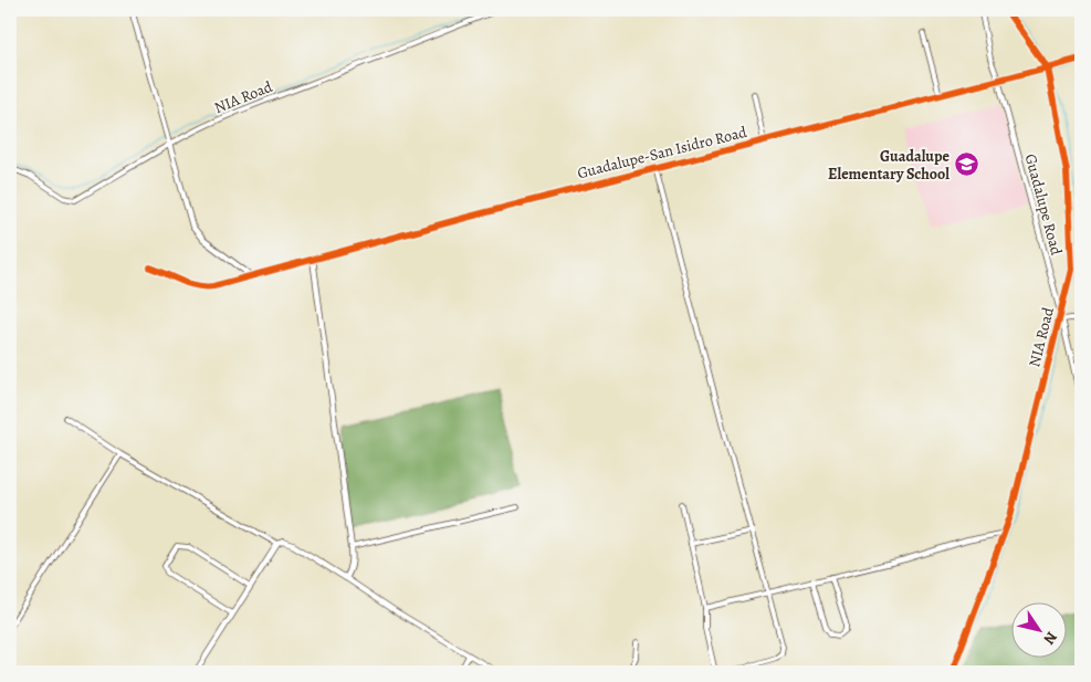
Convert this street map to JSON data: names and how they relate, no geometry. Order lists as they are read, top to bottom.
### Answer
{
  "streets": {
    "street": ["NIA Road", "Guadalupe-San Isidro Road", "Guadalupe Road"]
  },
  "crossings": [
    ["NIA Road", "Guadalupe-San Isidro Road"],
    ["NIA Road", "Guadalupe Road"],
    ["Guadalupe-San Isidro Road", "Guadalupe Road"]
  ],
  "places": {
    "school or university": ["Guadalupe Elementary School"]
  },
  "north": "bottom right"
}
